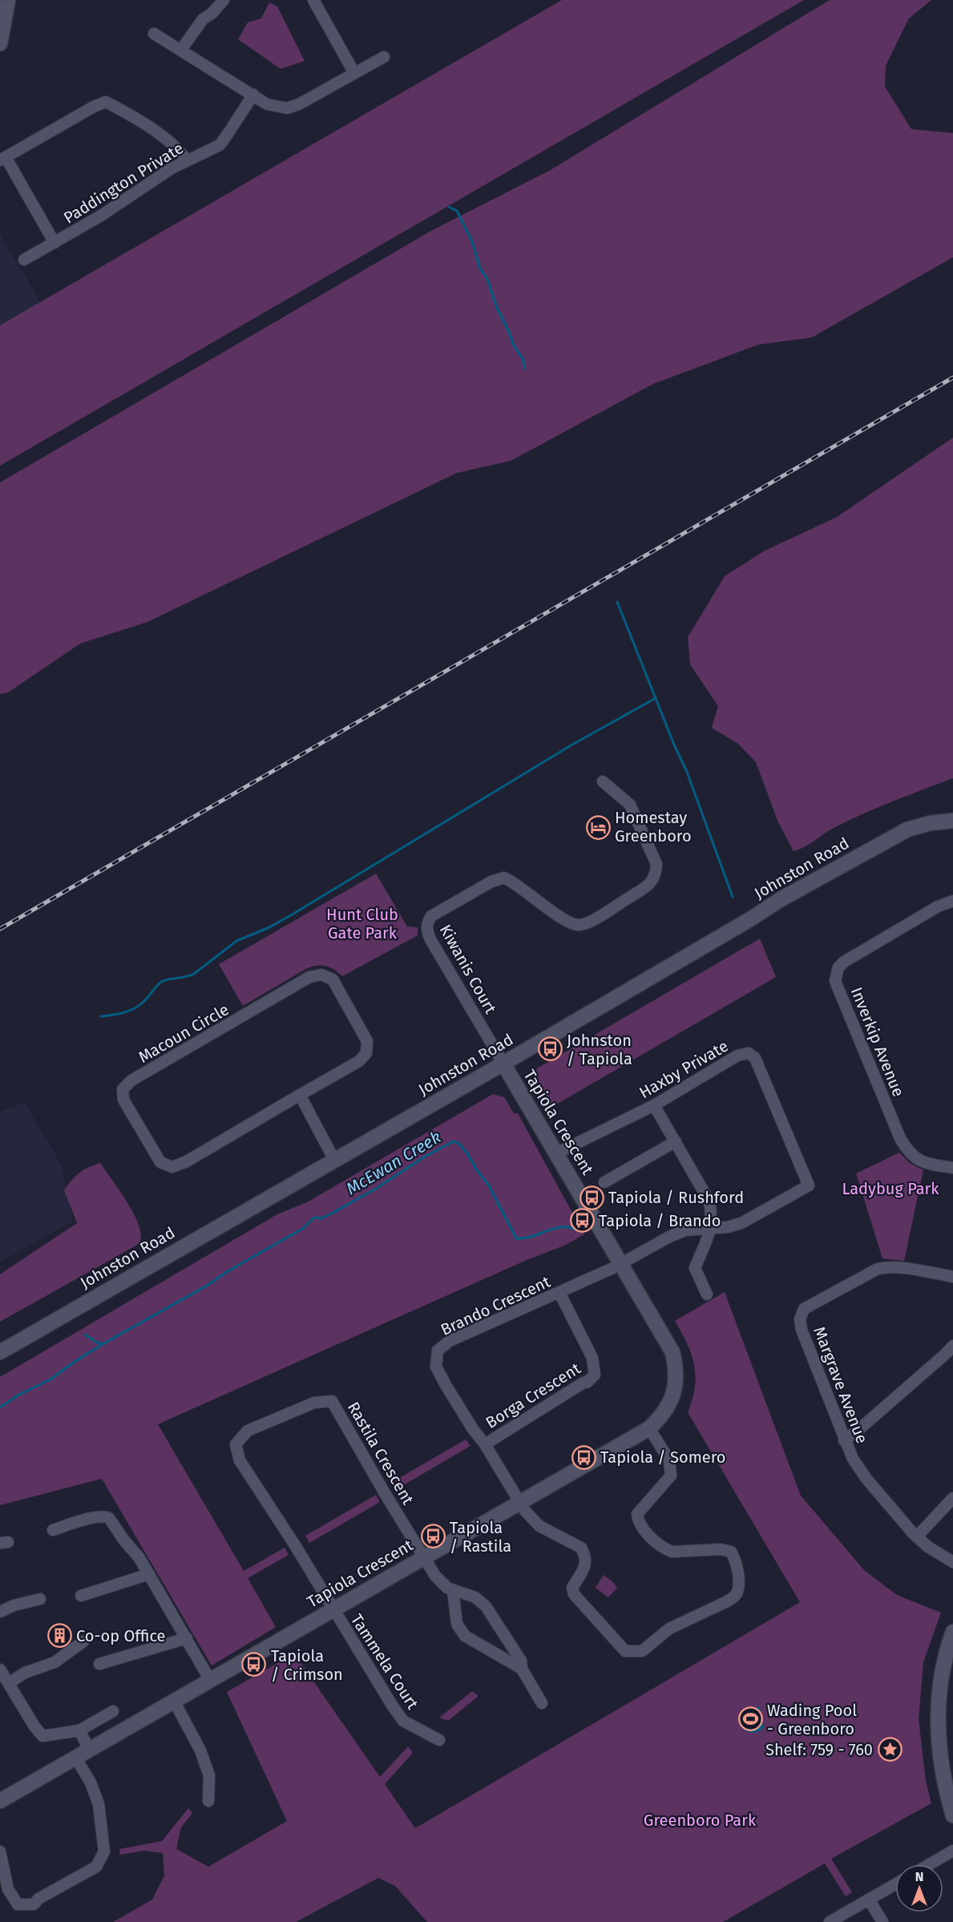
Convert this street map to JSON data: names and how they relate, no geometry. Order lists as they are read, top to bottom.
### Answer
{
  "streets": {
    "street": [
      "Paddington Private",
      "Johnston Road",
      "Kiwanis Court",
      "Macoun Circle",
      "Inverkip Avenue",
      "Haxby Private",
      "Tapiola Crescent",
      "Brando Crescent",
      "Margrave Avenue",
      "Borga Crescent",
      "Rastila Crescent",
      "Tammela Court"
    ]
  },
  "crossings": [
    ["Johnston Road", "Kiwanis Court"],
    ["Johnston Road", "Tapiola Crescent"],
    ["Kiwanis Court", "Tapiola Crescent"],
    ["Haxby Private", "Tapiola Crescent"],
    ["Haxby Private", "Brando Crescent"],
    ["Tapiola Crescent", "Brando Crescent"],
    ["Tapiola Crescent", "Rastila Crescent"],
    ["Tapiola Crescent", "Tammela Court"],
    ["Brando Crescent", "Borga Crescent"],
    ["Rastila Crescent", "Tammela Court"]
  ],
  "water": ["McEwan Creek"],
  "parks": ["Hunt Club Gate Park", "Ladybug Park", "Greenboro Park"],
  "places": {
    "hotel": ["Homestay Greenboro"],
    "bus stop": [
      "Johnston / Tapiola",
      "Tapiola / Rushford",
      "Tapiola / Brando",
      "Tapiola / Somero",
      "Tapiola / Rastila",
      "Tapiola / Crimson"
    ],
    "building": ["Co-op Office"],
    "sports": ["Wading Pool - Greenboro"],
    "place": ["Shelf: 759 - 760"]
  },
  "north": "top"
}
